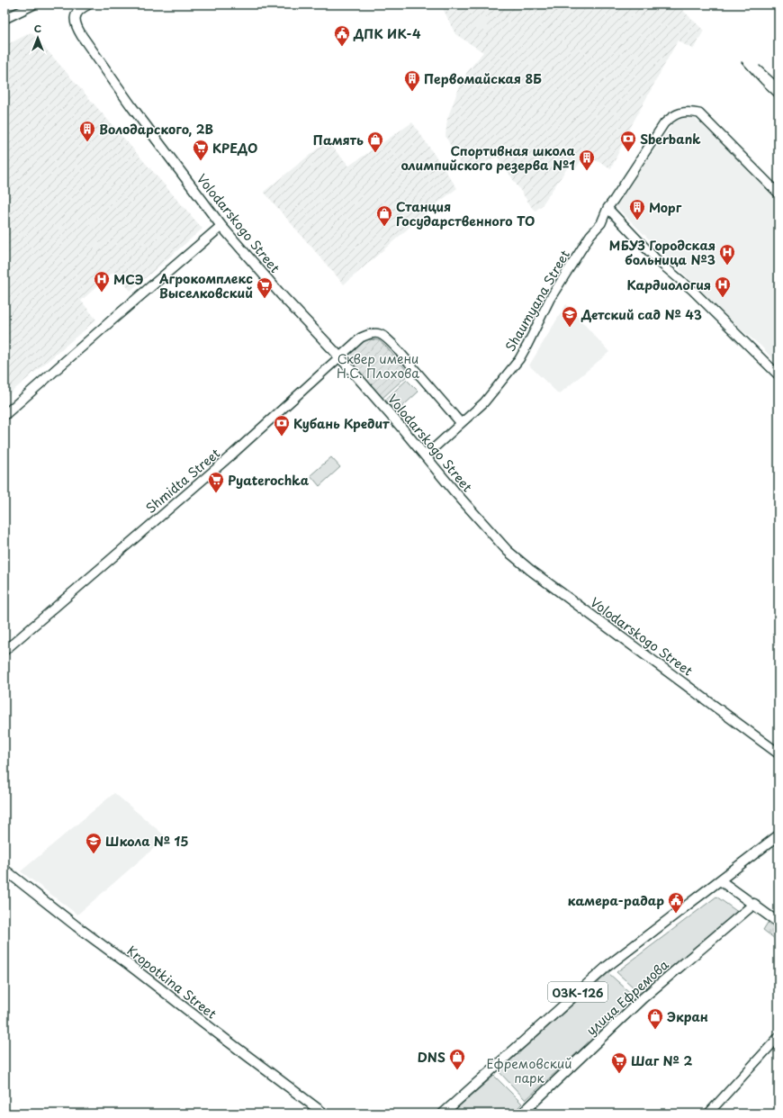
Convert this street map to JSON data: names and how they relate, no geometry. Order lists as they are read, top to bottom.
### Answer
{
  "streets": {
    "main road": [
      "Volodarskogo Street",
      "Kropotkina Street",
      "03К-126",
      "улица Ефремова"
    ],
    "street": ["Shaumyana Street", "Shmidta Street"]
  },
  "crossings": [
    ["Volodarskogo Street", "Shaumyana Street"],
    ["Volodarskogo Street", "Shmidta Street"],
    ["Shaumyana Street", "Shmidta Street"]
  ],
  "parks": ["Сквер имени Н.С. Плохова", "Ефремовский парк"],
  "places": {
    "public building": ["ДПК ИК-4", "камера-радар"],
    "building": [
      "Первомайская 8Б",
      "Володарского, 2В",
      "Спортивная школа олимпийского резерва №1",
      "Морг"
    ],
    "bank": ["Sberbank", "Кубань Кредит"],
    "shop": [
      "Память",
      "Станция Государственного ТО",
      "Экран",
      "DNS"
    ],
    "supermarket": [
      "КРЕДО",
      "Агрокомплекс Выселковский",
      "Pyaterochka",
      "Шаг № 2"
    ],
    "hospital": ["МБУЗ Городская больница №3", "МСЭ", "Кардиология"],
    "school or university": ["Детский сад № 43", "Школа № 15"]
  },
  "north": "top"
}
